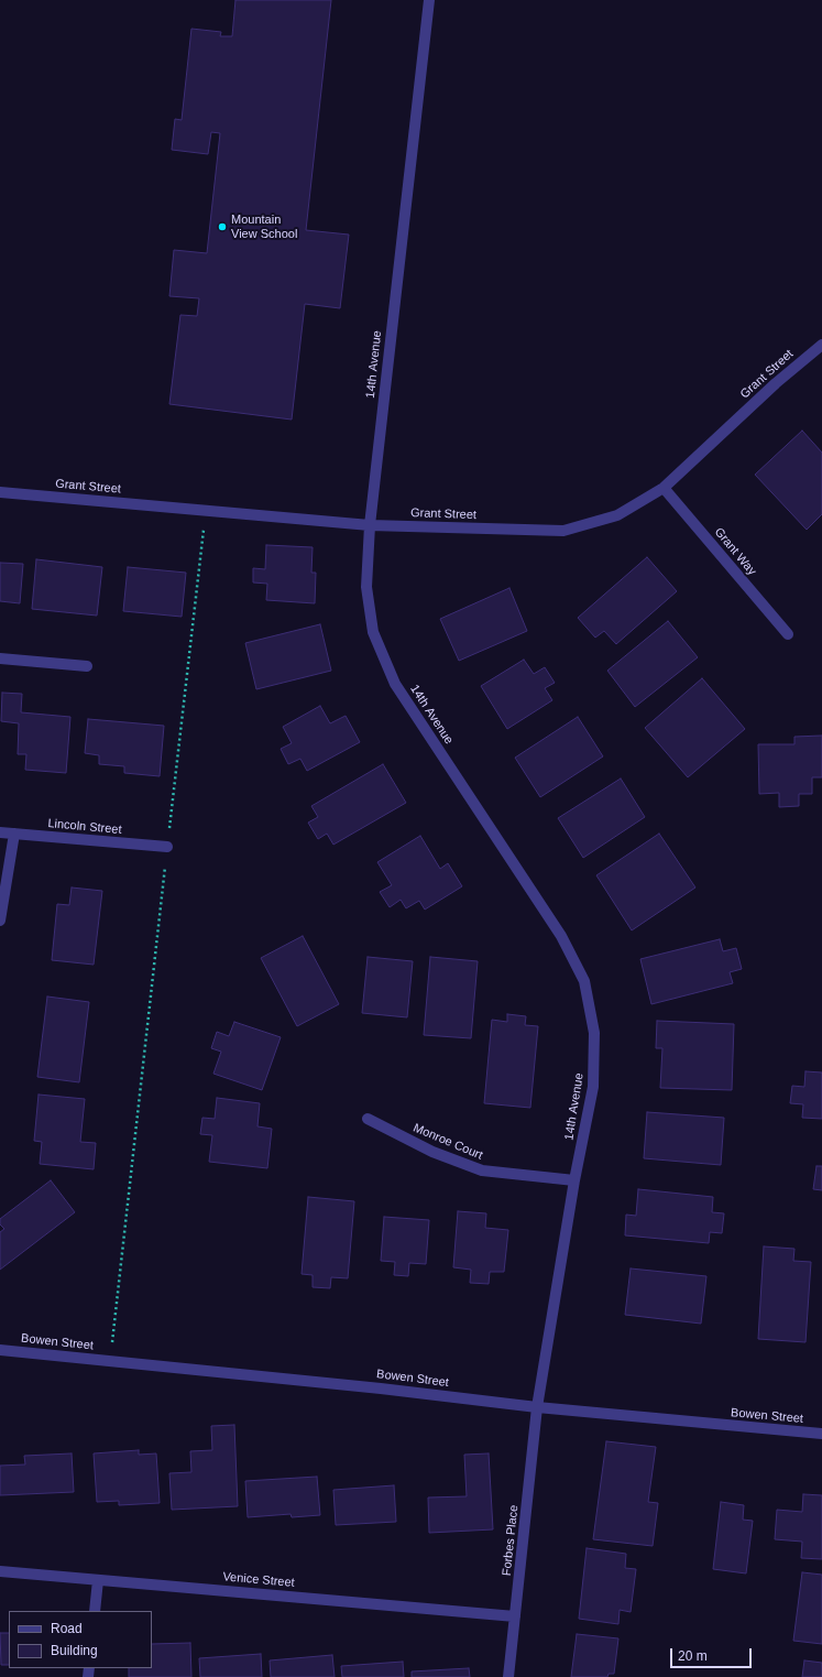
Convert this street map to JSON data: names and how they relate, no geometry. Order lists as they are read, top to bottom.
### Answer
{
  "streets": {
    "street": [
      "14th Avenue",
      "Grant Street",
      "Grant Way",
      "Lincoln Street",
      "Monroe Court",
      "Bowen Street",
      "Forbes Place",
      "Venice Street"
    ]
  },
  "crossings": [
    ["14th Avenue", "Grant Street"],
    ["14th Avenue", "Monroe Court"],
    ["14th Avenue", "Bowen Street"],
    ["14th Avenue", "Forbes Place"],
    ["Grant Street", "Grant Way"],
    ["Bowen Street", "Forbes Place"],
    ["Forbes Place", "Venice Street"]
  ],
  "places": ["Mountain View School"],
  "legend": ["Road", "Building"],
  "scale_bar": "20 m"
}
